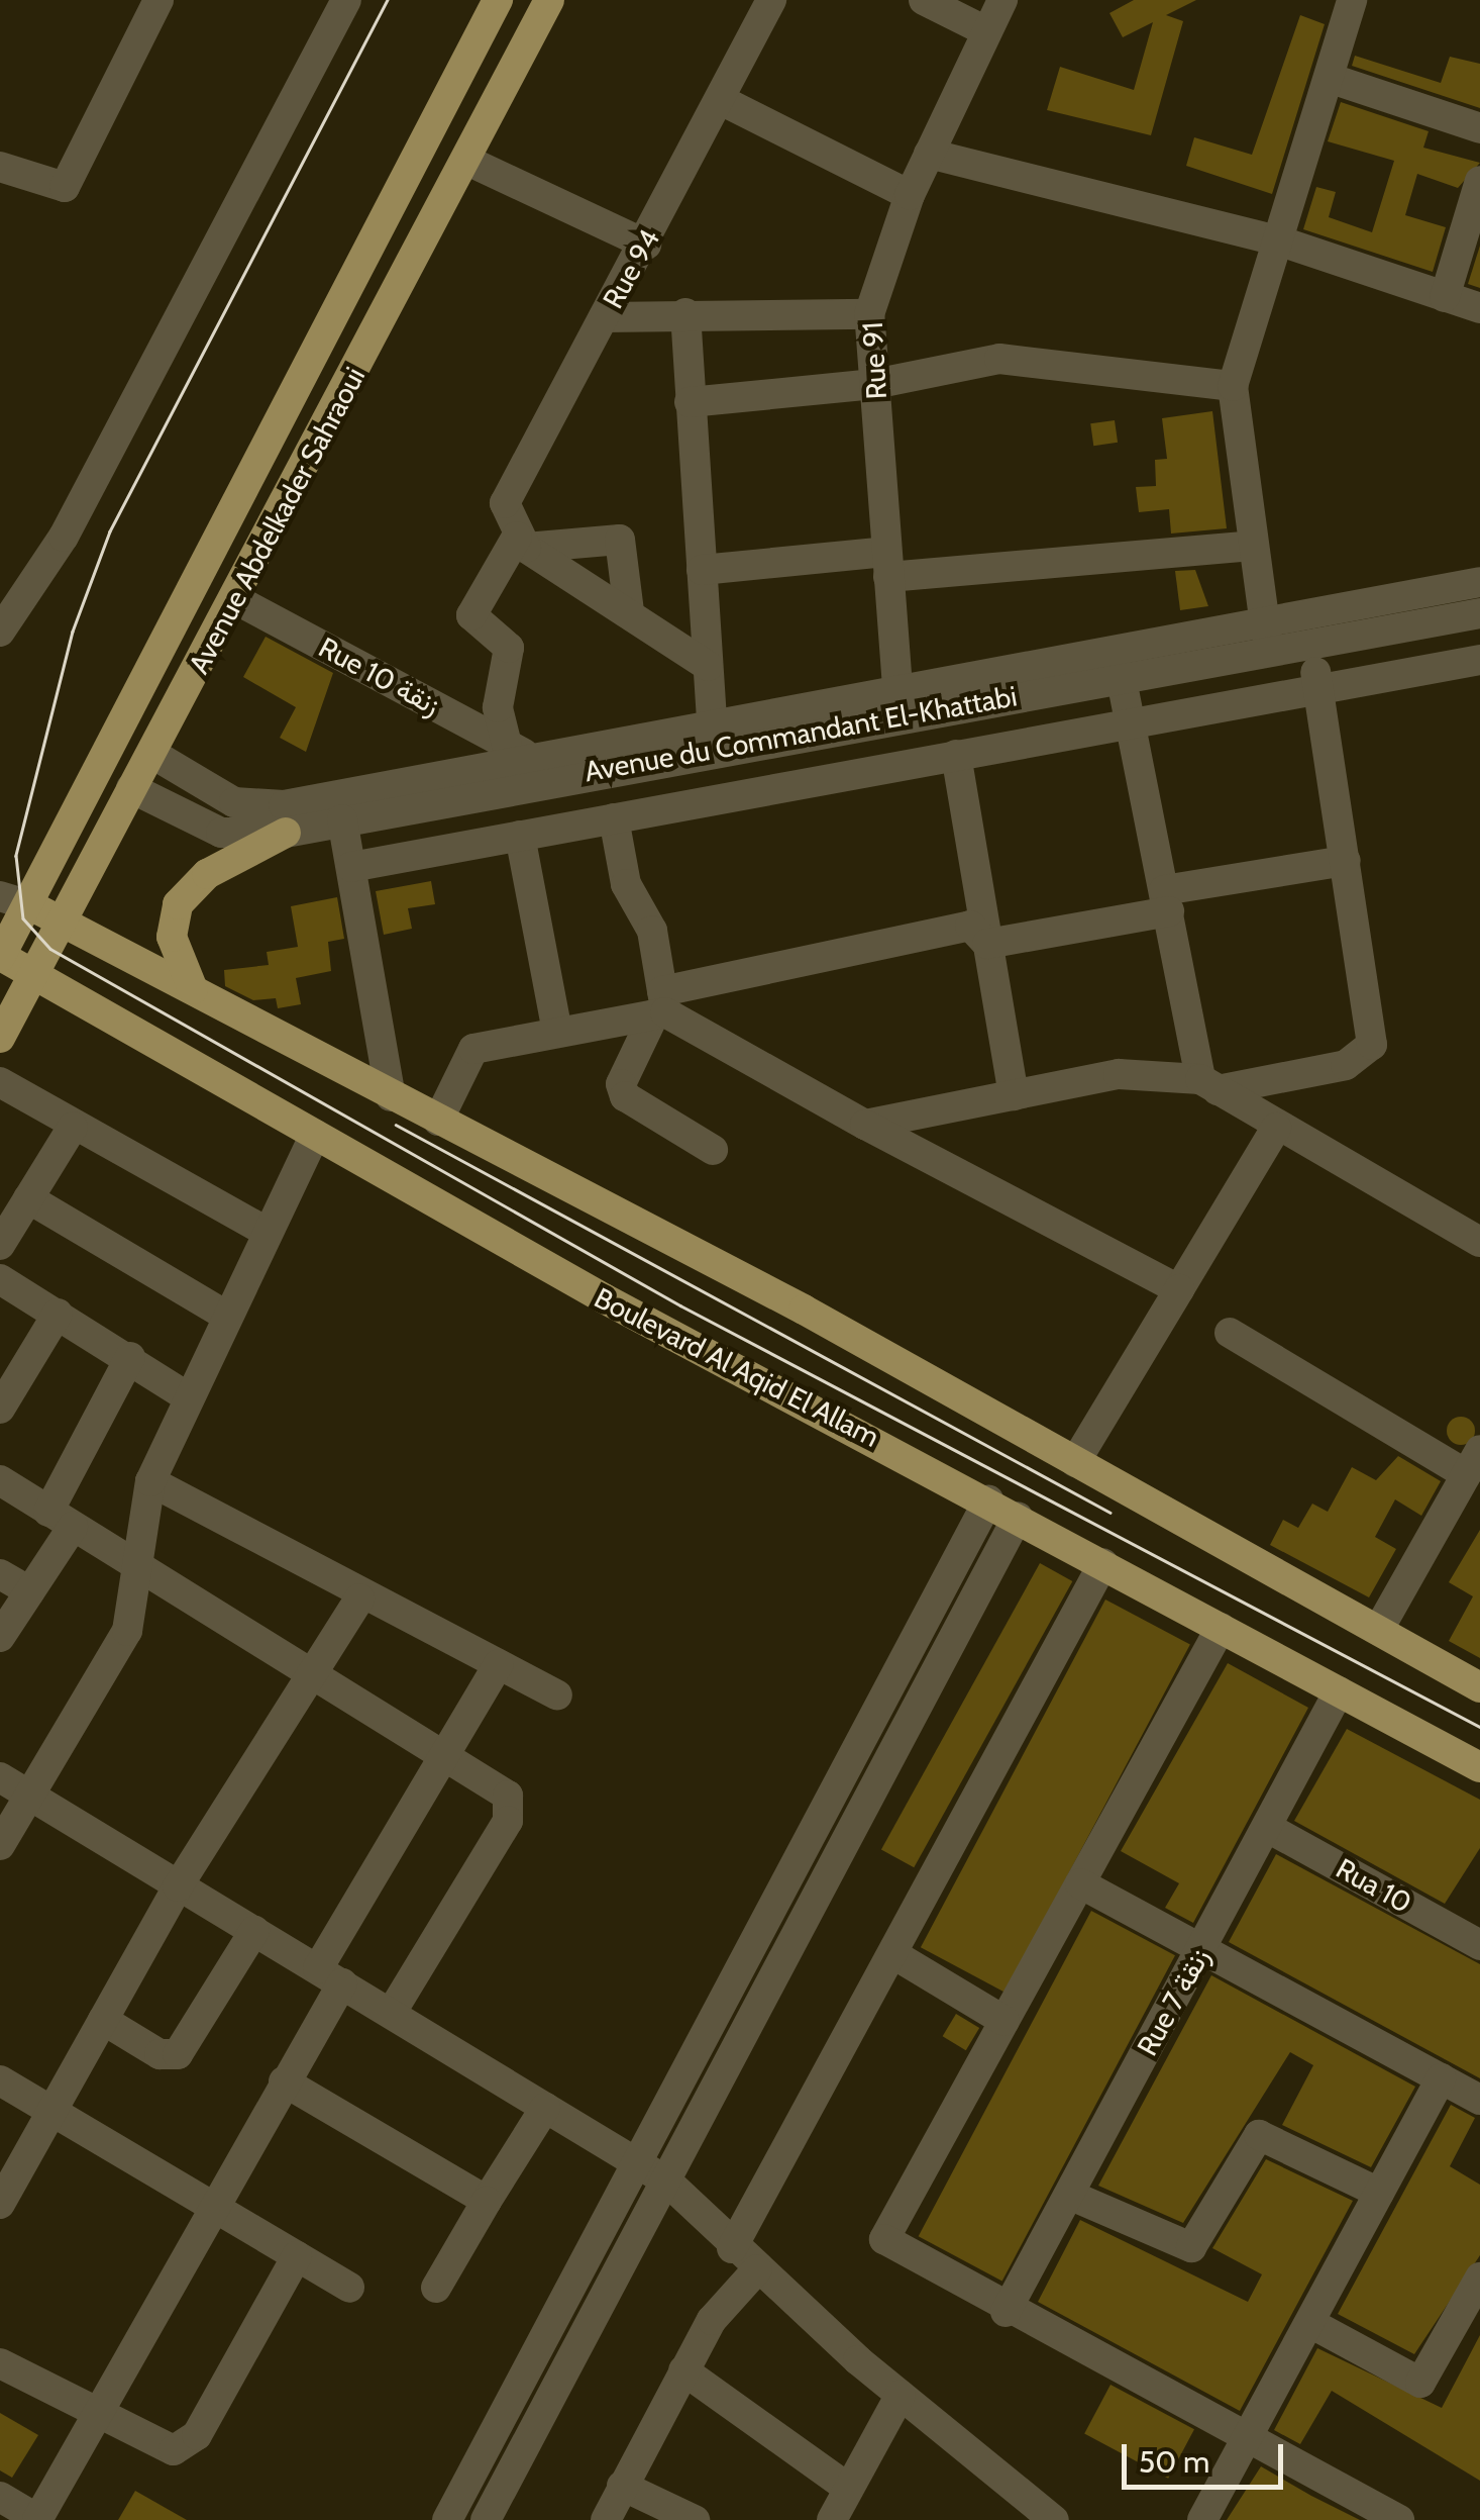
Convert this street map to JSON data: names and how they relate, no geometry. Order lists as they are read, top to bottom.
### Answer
{
  "streets": {
    "main road": ["Avenue Abdelkader Sahraoui", "Boulevard Al Aqid El Allam"],
    "street": [
      "Rue 94",
      "Rue 91",
      "Rue 10 زنقة",
      "Avenue du Commandant El-Khattabi",
      "Rua 10",
      "Rue 7 زنقة"
    ]
  },
  "crossings": [
    ["Rue 91", "Avenue du Commandant El-Khattabi"],
    ["Avenue Abdelkader Sahraoui", "Rue 10 زنقة"],
    ["Avenue Abdelkader Sahraoui", "Avenue du Commandant El-Khattabi"],
    ["Avenue Abdelkader Sahraoui", "Boulevard Al Aqid El Allam"],
    ["Rue 10 زنقة", "Avenue du Commandant El-Khattabi"],
    ["Boulevard Al Aqid El Allam", "Rue 7 زنقة"],
    ["Rua 10", "Rue 7 زنقة"]
  ],
  "scale_bar": "50 m"
}
